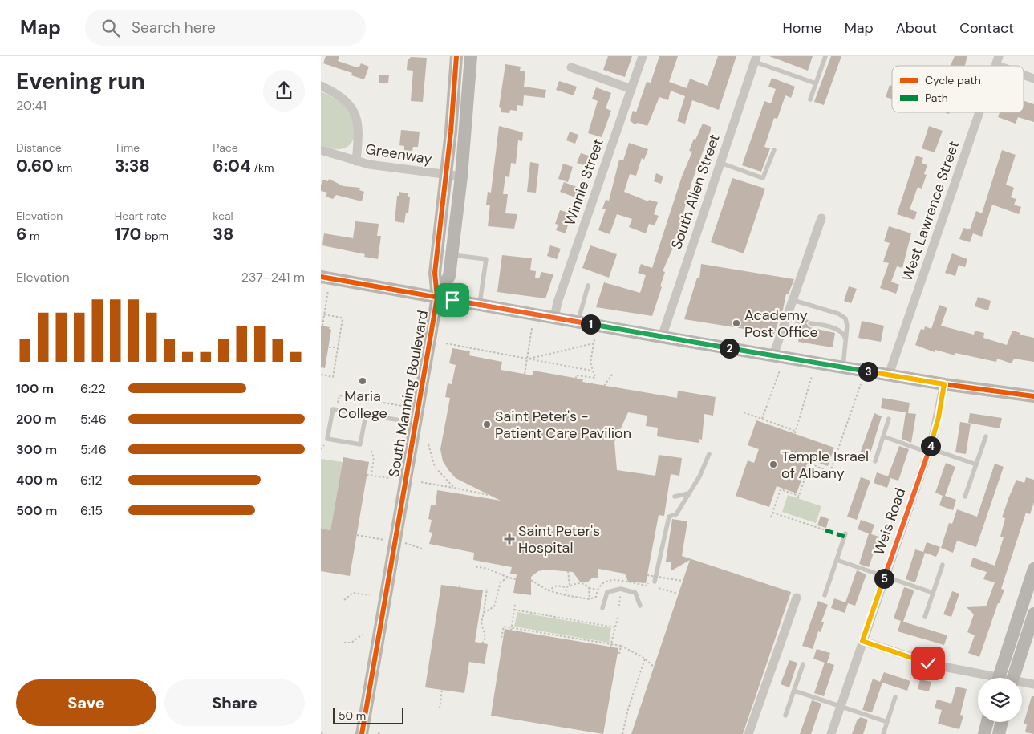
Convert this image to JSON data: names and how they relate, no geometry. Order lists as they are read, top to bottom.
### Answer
{
  "streets": {
    "street": [
      "Greenway",
      "Winnie Street",
      "South Allen Street",
      "West Lawrence Street",
      "South Manning Boulevard",
      "Weis Road"
    ]
  },
  "crossings": [
    ["Greenway", "South Manning Boulevard"]
  ],
  "places": {
    "other": [
      "Academy Post Office",
      "Maria College",
      "Saint Peter's - Patient Care Pavilion",
      "Temple Israel of Albany"
    ],
    "health": ["Saint Peter's Hospital"]
  },
  "legend": ["Cycle path", "Path"],
  "scale_bar": "50 m",
  "page": {
    "header": "Map",
    "search": "Search here",
    "nav": [
      "Home",
      "Map",
      "About",
      "Contact"
    ],
    "heading": ["Evening run", "20:41"],
    "stats": [
      ["Distance", "0.60 km"],
      ["Time", "3:38"],
      ["Pace", "6:04 /km"],
      ["Elevation", "6 m"],
      ["Heart rate", "170 bpm"],
      ["kcal", "38"]
    ],
    "chart": ["Elevation", "237–241 m"],
    "pins": [
      "1",
      "2",
      "3",
      "4",
      "5"
    ],
    "list": [
      {
        "name": "100 m",
        "note": "6:22"
      },
      {
        "name": "200 m",
        "note": "5:46"
      },
      {
        "name": "300 m",
        "note": "5:46"
      },
      {
        "name": "400 m",
        "note": "6:12"
      },
      {
        "name": "500 m",
        "note": "6:15"
      }
    ],
    "buttons": ["Save", "Share"],
    "scale": "50 m"
  }
}
